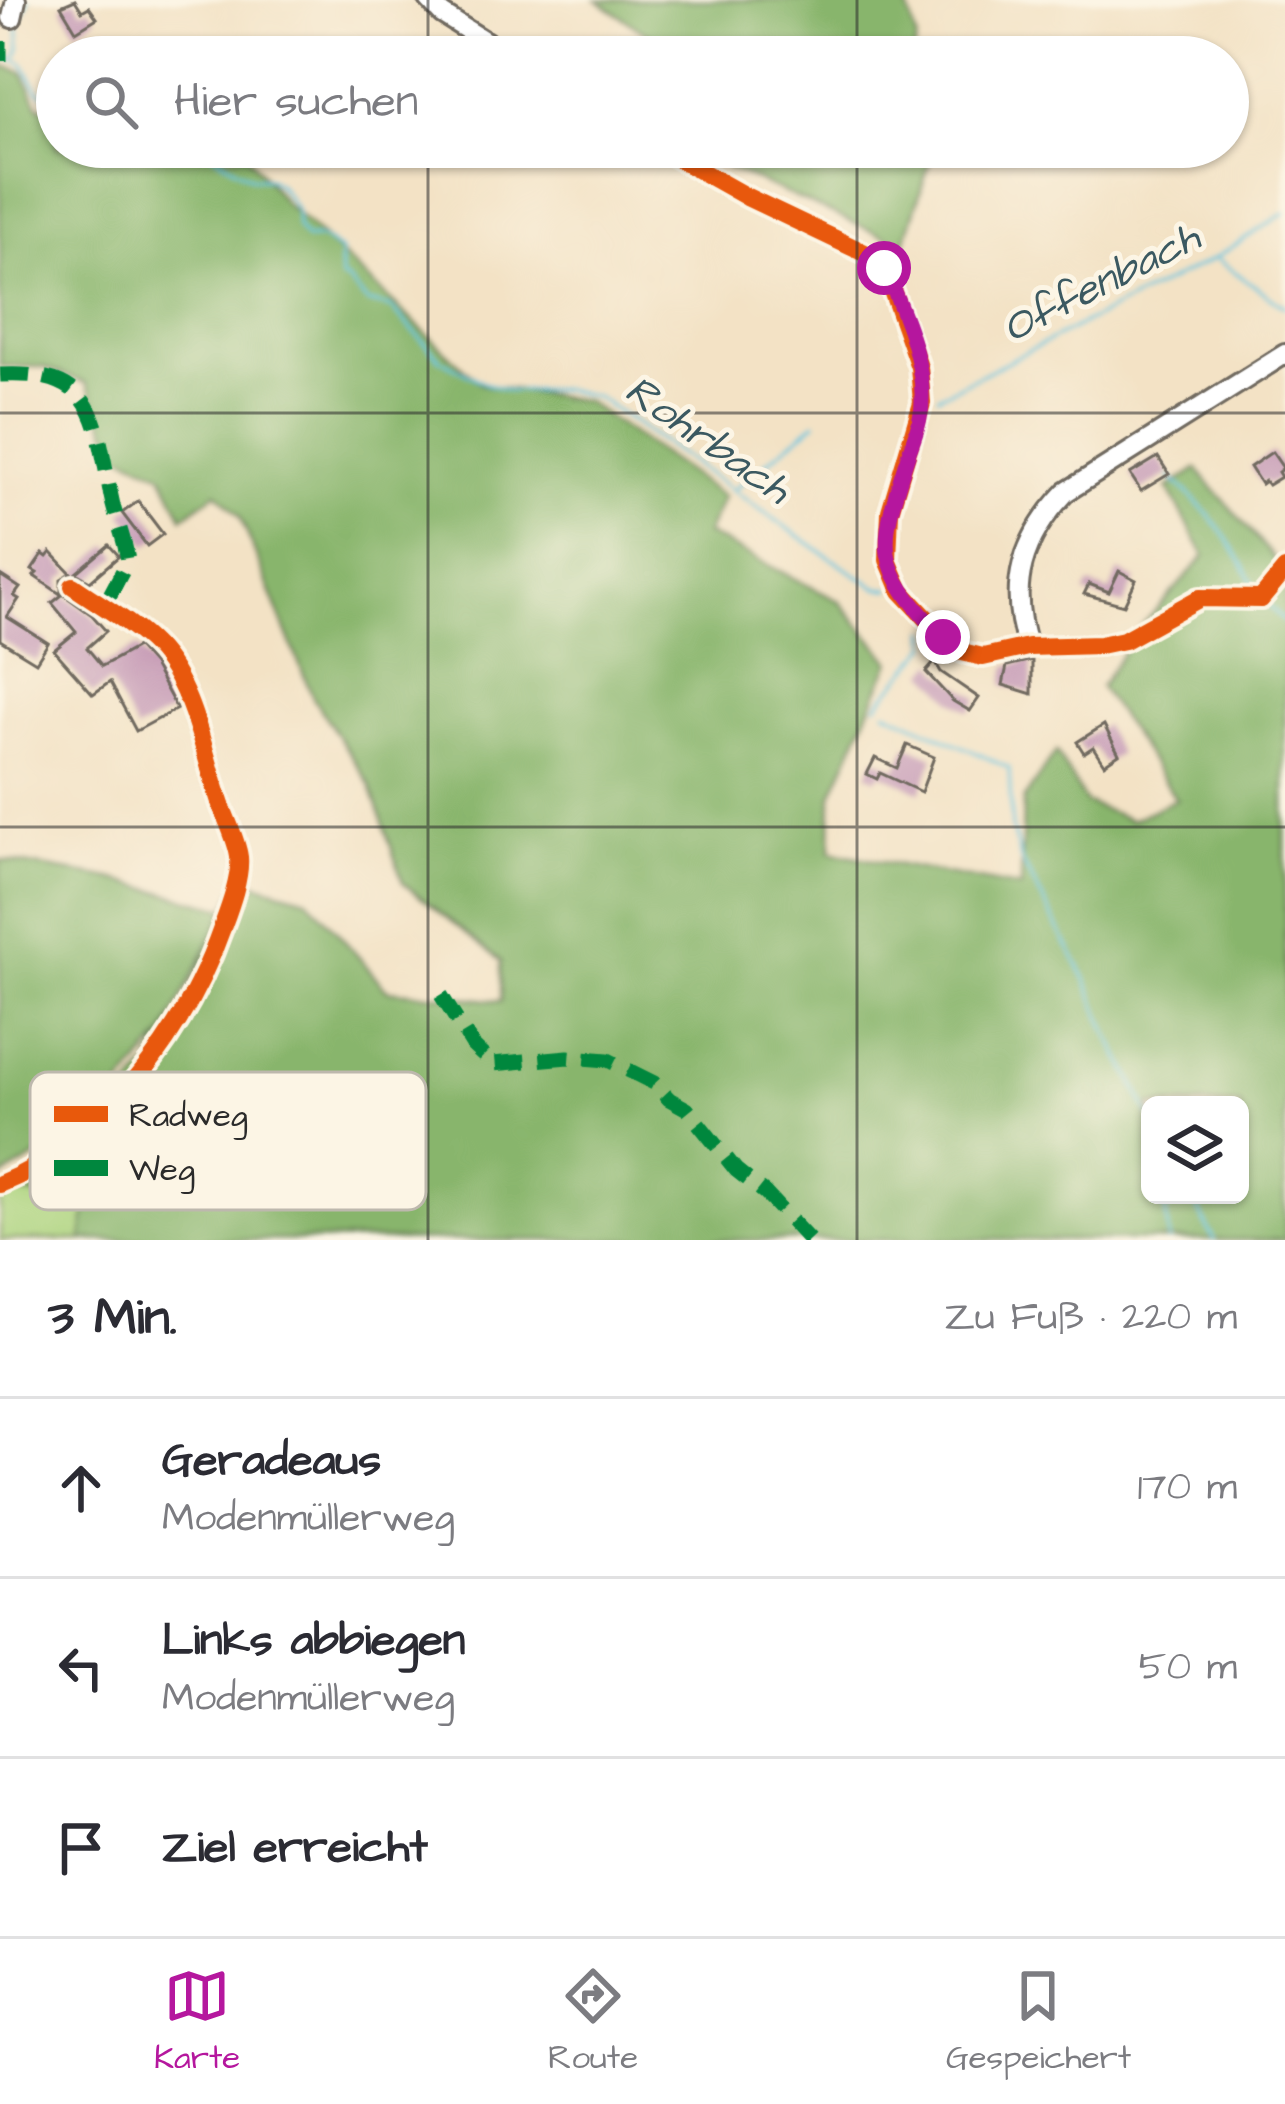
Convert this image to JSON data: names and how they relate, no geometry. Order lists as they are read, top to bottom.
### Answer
{
  "water": ["Offenbach", "Rohrbach"],
  "legend": ["Radweg", "Weg"],
  "page": {
    "search": "Hier suchen",
    "heading": ["3 Min.", "Zu Fuß · 220 m"],
    "list": [
      ["Geradeaus", "Modenmüllerweg", "170 m"],
      ["Links abbiegen", "Modenmüllerweg", "50 m"],
      "Ziel erreicht"
    ],
    "nav": ["Karte", "Route", "Gespeichert"]
  }
}
